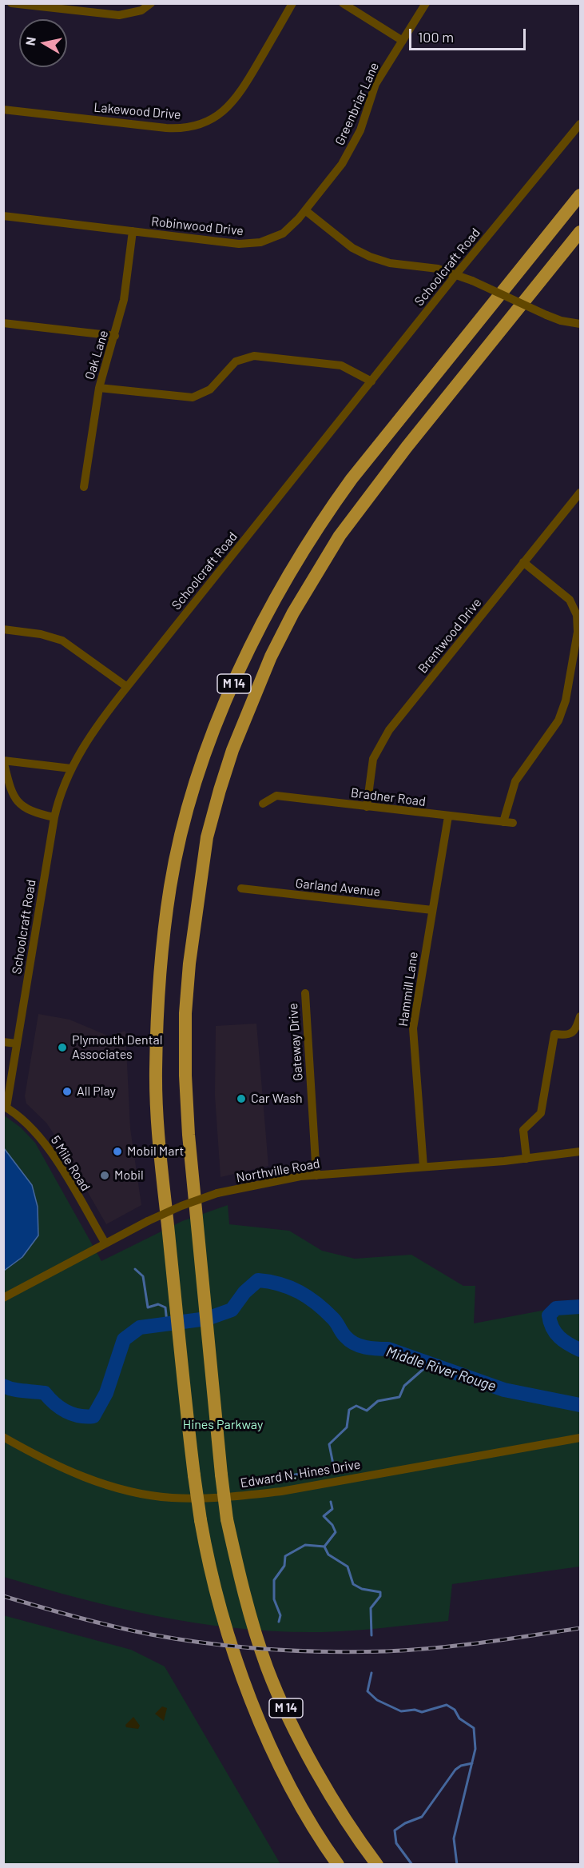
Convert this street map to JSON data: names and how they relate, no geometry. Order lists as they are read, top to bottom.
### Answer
{
  "streets": {
    "highway": ["M 14"],
    "street": [
      "Greenbriar Lane",
      "Lakewood Drive",
      "Robinwood Drive",
      "Schoolcraft Road",
      "Oak Lane",
      "Brentwood Drive",
      "Bradner Road",
      "Garland Avenue",
      "Hammill Lane",
      "Gateway Drive",
      "5 Mile Road",
      "Northville Road",
      "Edward N. Hines Drive"
    ]
  },
  "crossings": [
    ["Greenbriar Lane", "Robinwood Drive"],
    ["Robinwood Drive", "Oak Lane"],
    ["Schoolcraft Road", "5 Mile Road"],
    ["Brentwood Drive", "Bradner Road"],
    ["Bradner Road", "Hammill Lane"],
    ["Garland Avenue", "Hammill Lane"],
    ["Hammill Lane", "Northville Road"],
    ["Gateway Drive", "Northville Road"],
    ["5 Mile Road", "Northville Road"]
  ],
  "water": ["Middle River Rouge"],
  "parks": ["Hines Parkway"],
  "places": [
    "Plymouth Dental Associates",
    "All Play",
    "Car Wash",
    "Mobil Mart",
    "Mobil"
  ],
  "scale_bar": "100 m",
  "north": "left"
}
